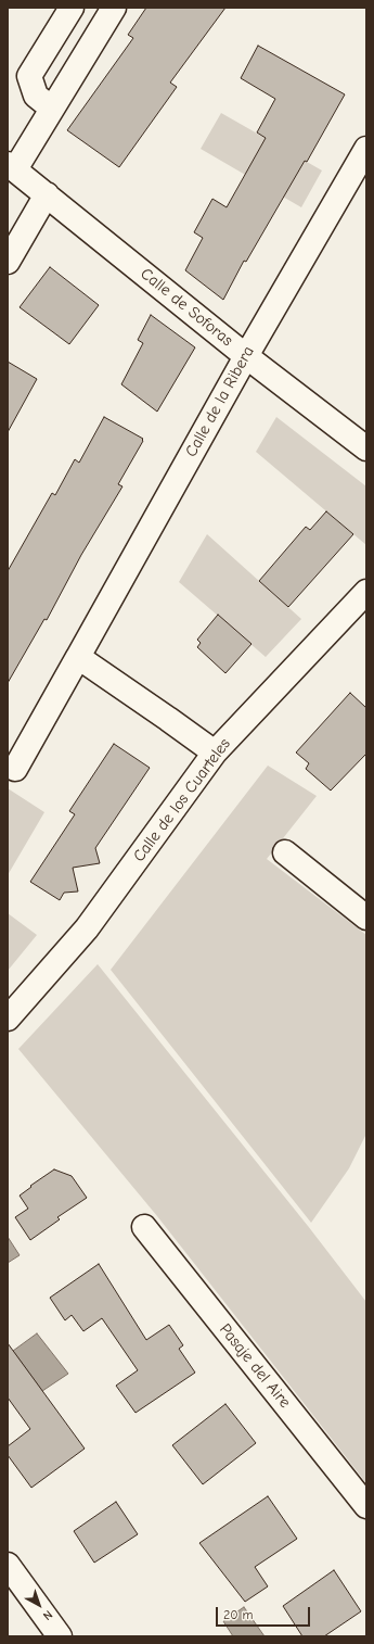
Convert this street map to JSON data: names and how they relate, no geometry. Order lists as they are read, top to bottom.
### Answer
{
  "streets": {
    "street": [
      "Calle de Soforas",
      "Calle de la Ribera",
      "Calle de los Cuarteles",
      "Pasaje del Aire"
    ]
  },
  "crossings": [
    ["Calle de Soforas", "Calle de la Ribera"]
  ],
  "scale_bar": "20 m",
  "north": "bottom right"
}
